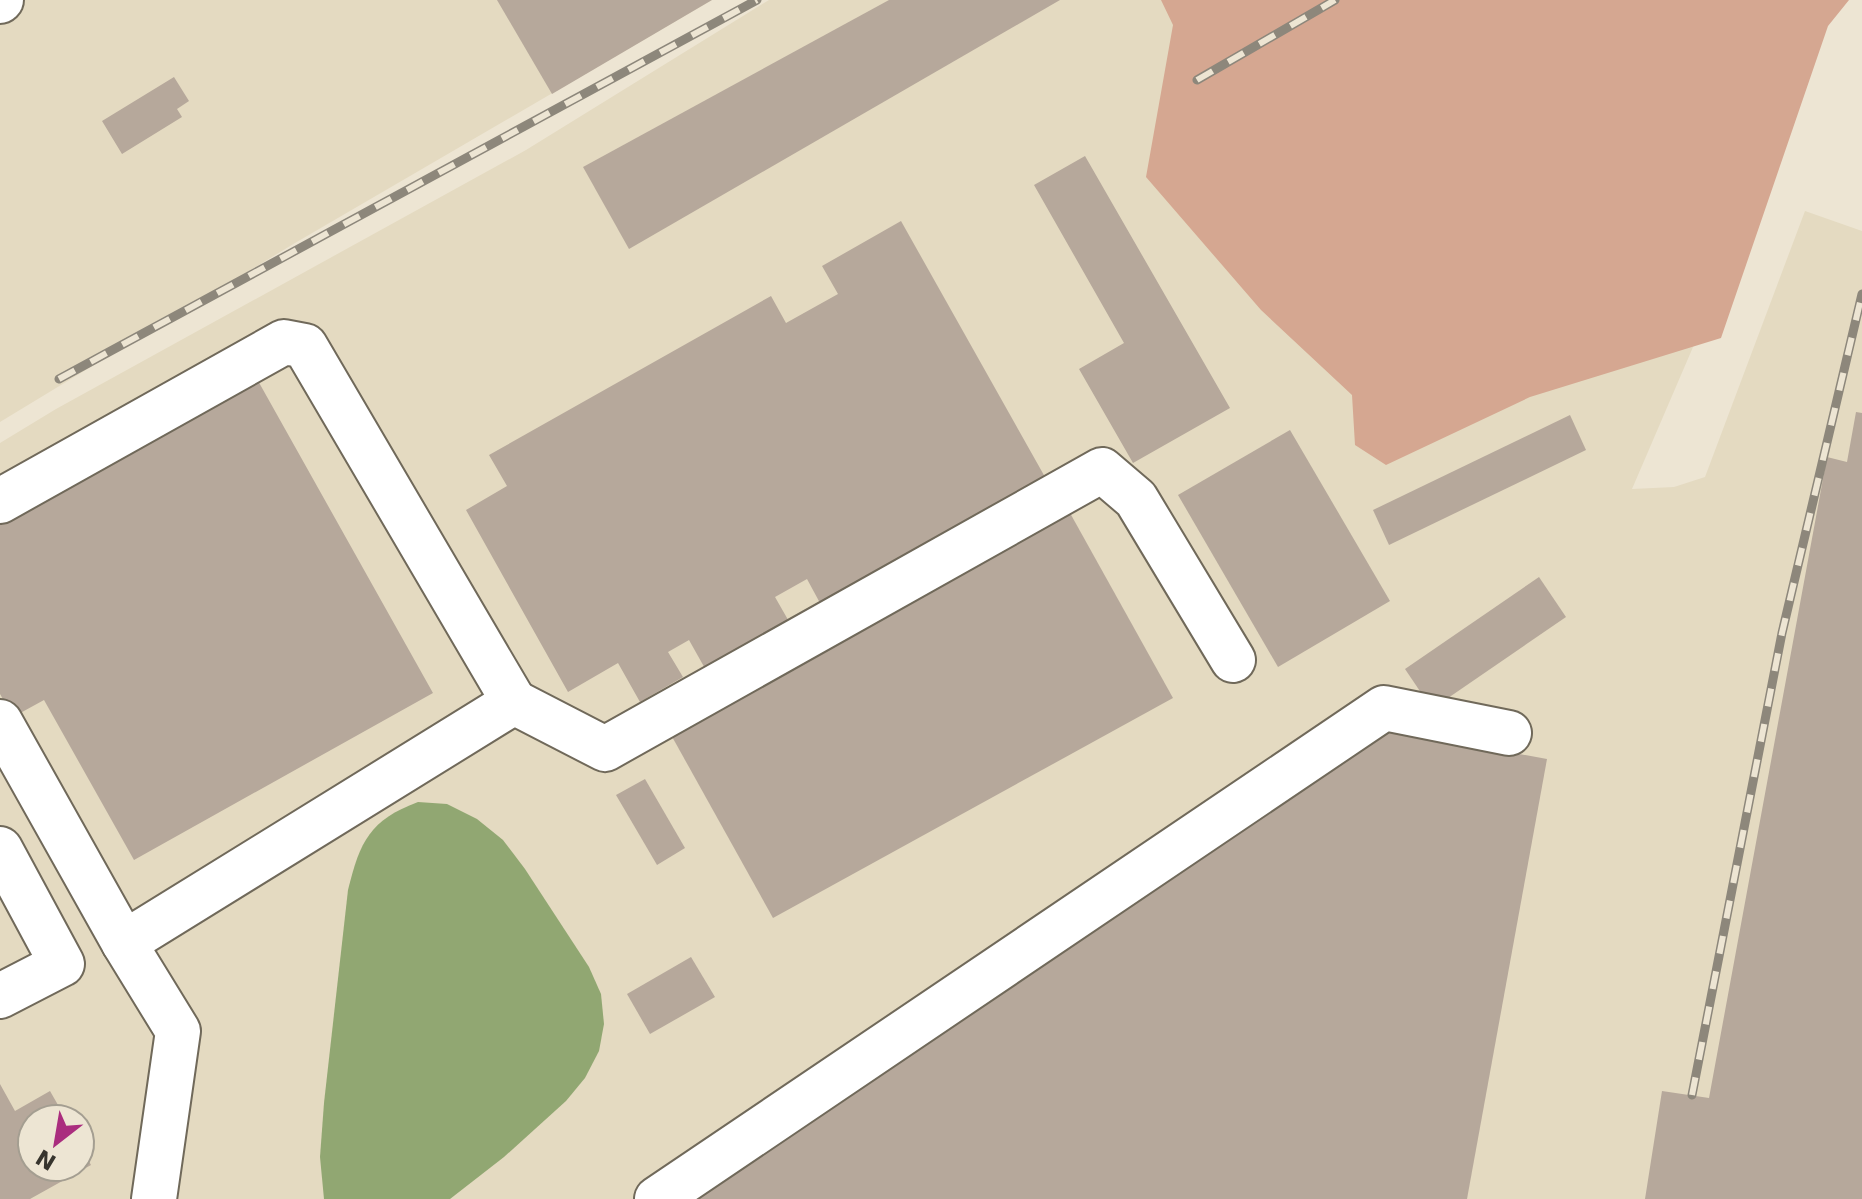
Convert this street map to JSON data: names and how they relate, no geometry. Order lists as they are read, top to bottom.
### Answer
{
  "north": "bottom left"
}
